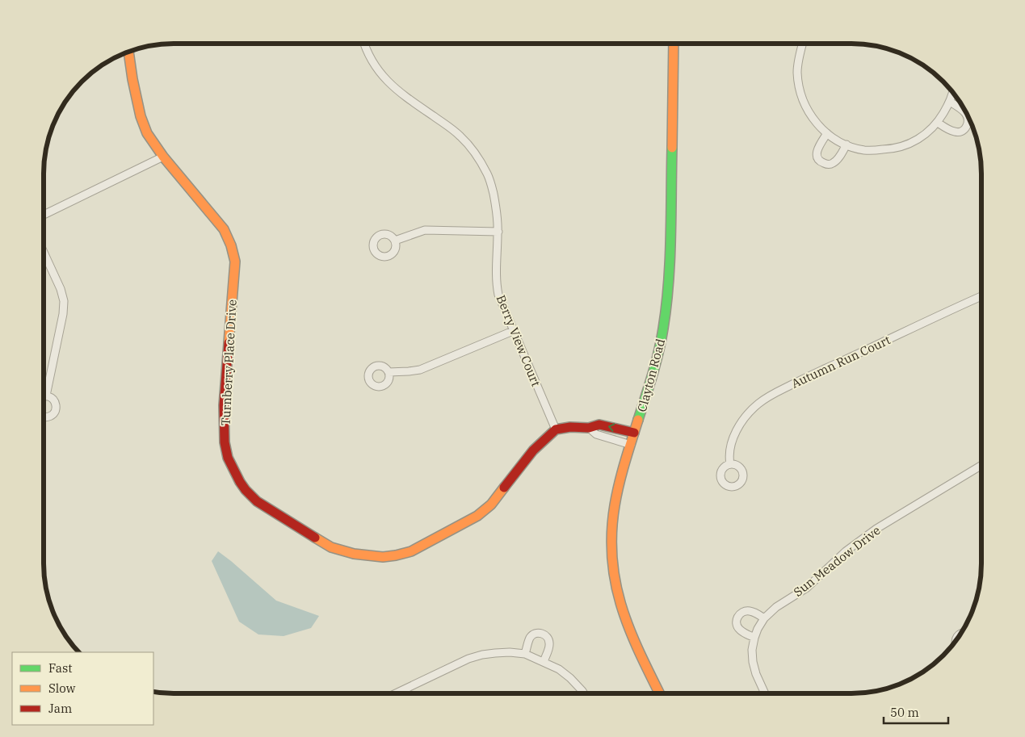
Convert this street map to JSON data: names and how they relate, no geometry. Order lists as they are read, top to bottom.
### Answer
{
  "streets": {
    "street": [
      "Berry View Court",
      "Autumn Run Court",
      "Turnberry Place Drive",
      "Clayton Road",
      "Sun Meadow Drive"
    ]
  },
  "crossings": [
    ["Berry View Court", "Turnberry Place Drive"]
  ],
  "legend": ["Fast", "Slow", "Jam"],
  "scale_bar": "50 m"
}
